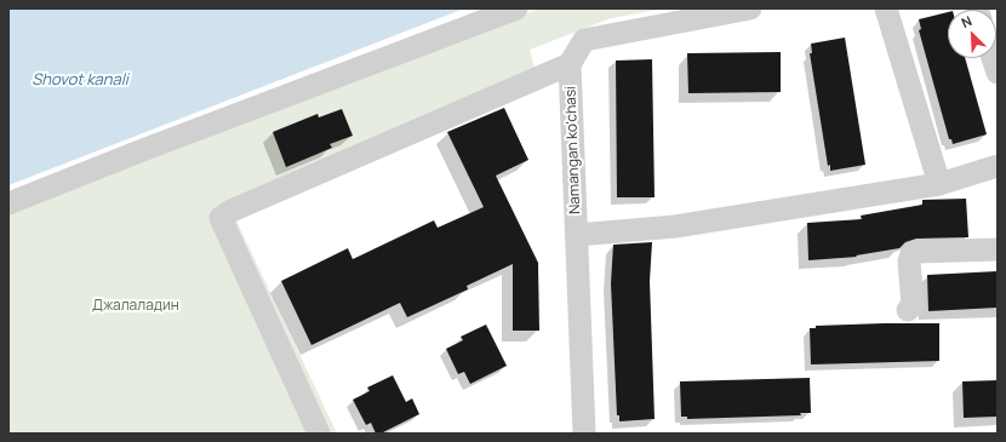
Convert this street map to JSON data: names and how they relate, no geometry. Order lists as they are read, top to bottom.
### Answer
{
  "streets": {
    "street": ["Namangan ko'chasi"]
  },
  "water": ["Shovot kanali"],
  "parks": ["Джалаладин"],
  "north": "top left"
}
